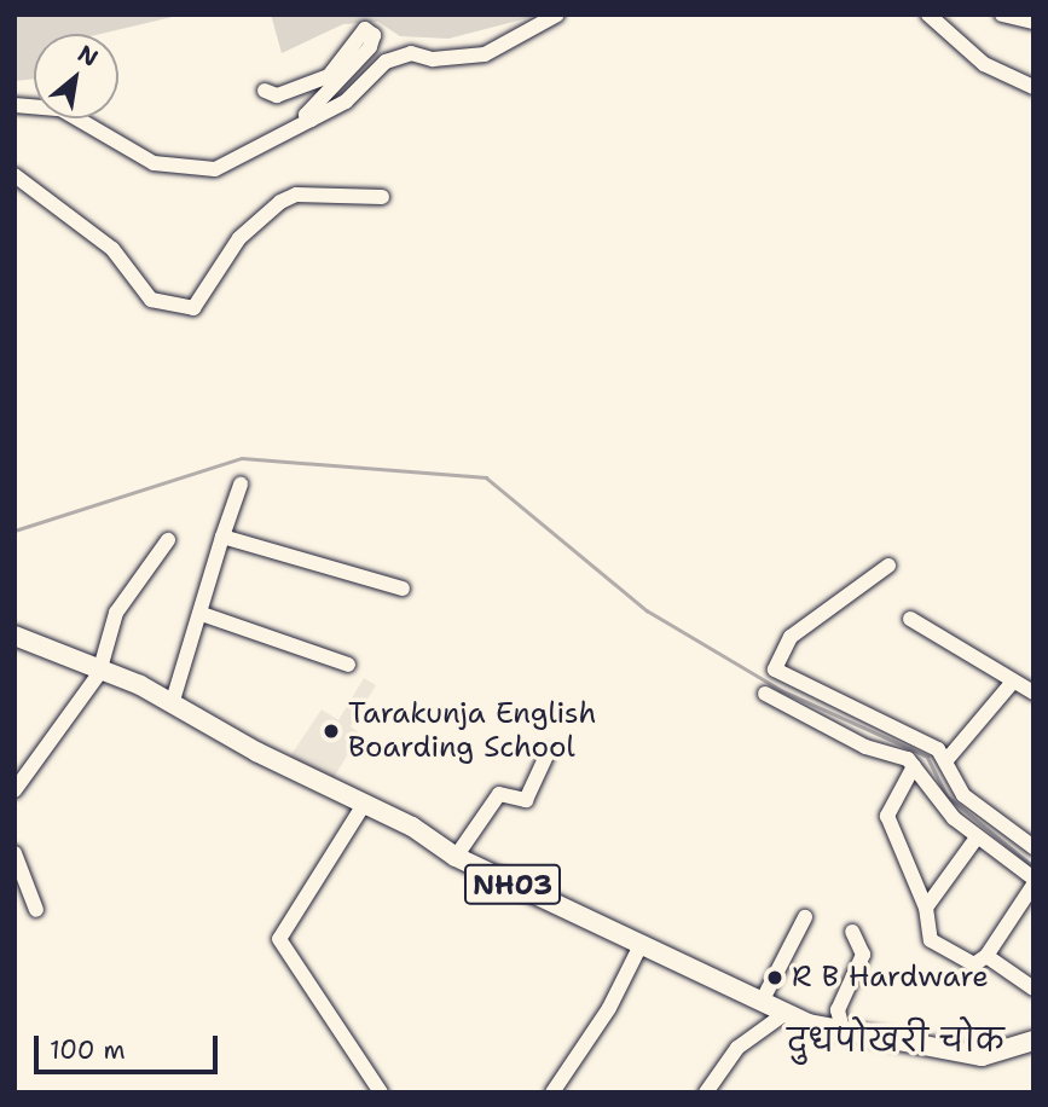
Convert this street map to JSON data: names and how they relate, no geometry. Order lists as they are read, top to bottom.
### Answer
{
  "streets": {
    "main road": ["NH03"]
  },
  "districts": ["दुधपोखरी चोक"],
  "places": ["Tarakunja English Boarding School", "R B Hardware"],
  "scale_bar": "100 m",
  "north": "top right"
}
